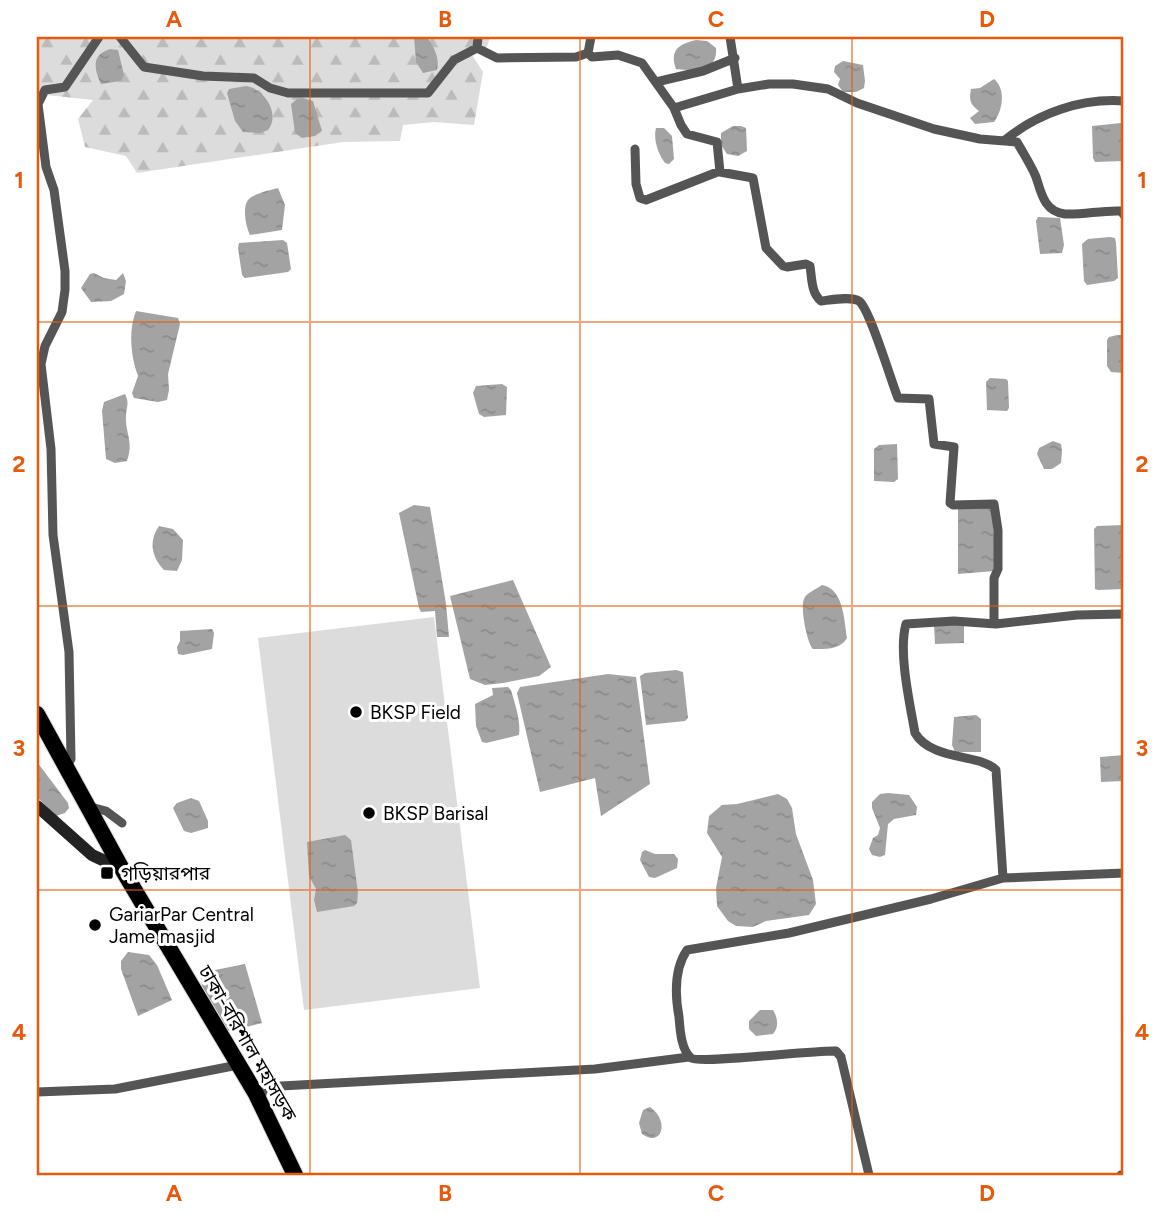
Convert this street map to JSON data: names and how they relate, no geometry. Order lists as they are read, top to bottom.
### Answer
{
  "streets": {
    "highway": ["ঢাকা-বরিশাল মহাসড়ক"]
  },
  "places": {
    "other": ["BKSP Field", "BKSP Barisal", "GariarPar Central Jame masjid"],
    "transit": ["গড়িয়ারপার"]
  },
  "grid": {
    "columns": [
      "A",
      "B",
      "C",
      "D"
    ],
    "rows": [
      "1",
      "2",
      "3",
      "4"
    ]
  }
}
